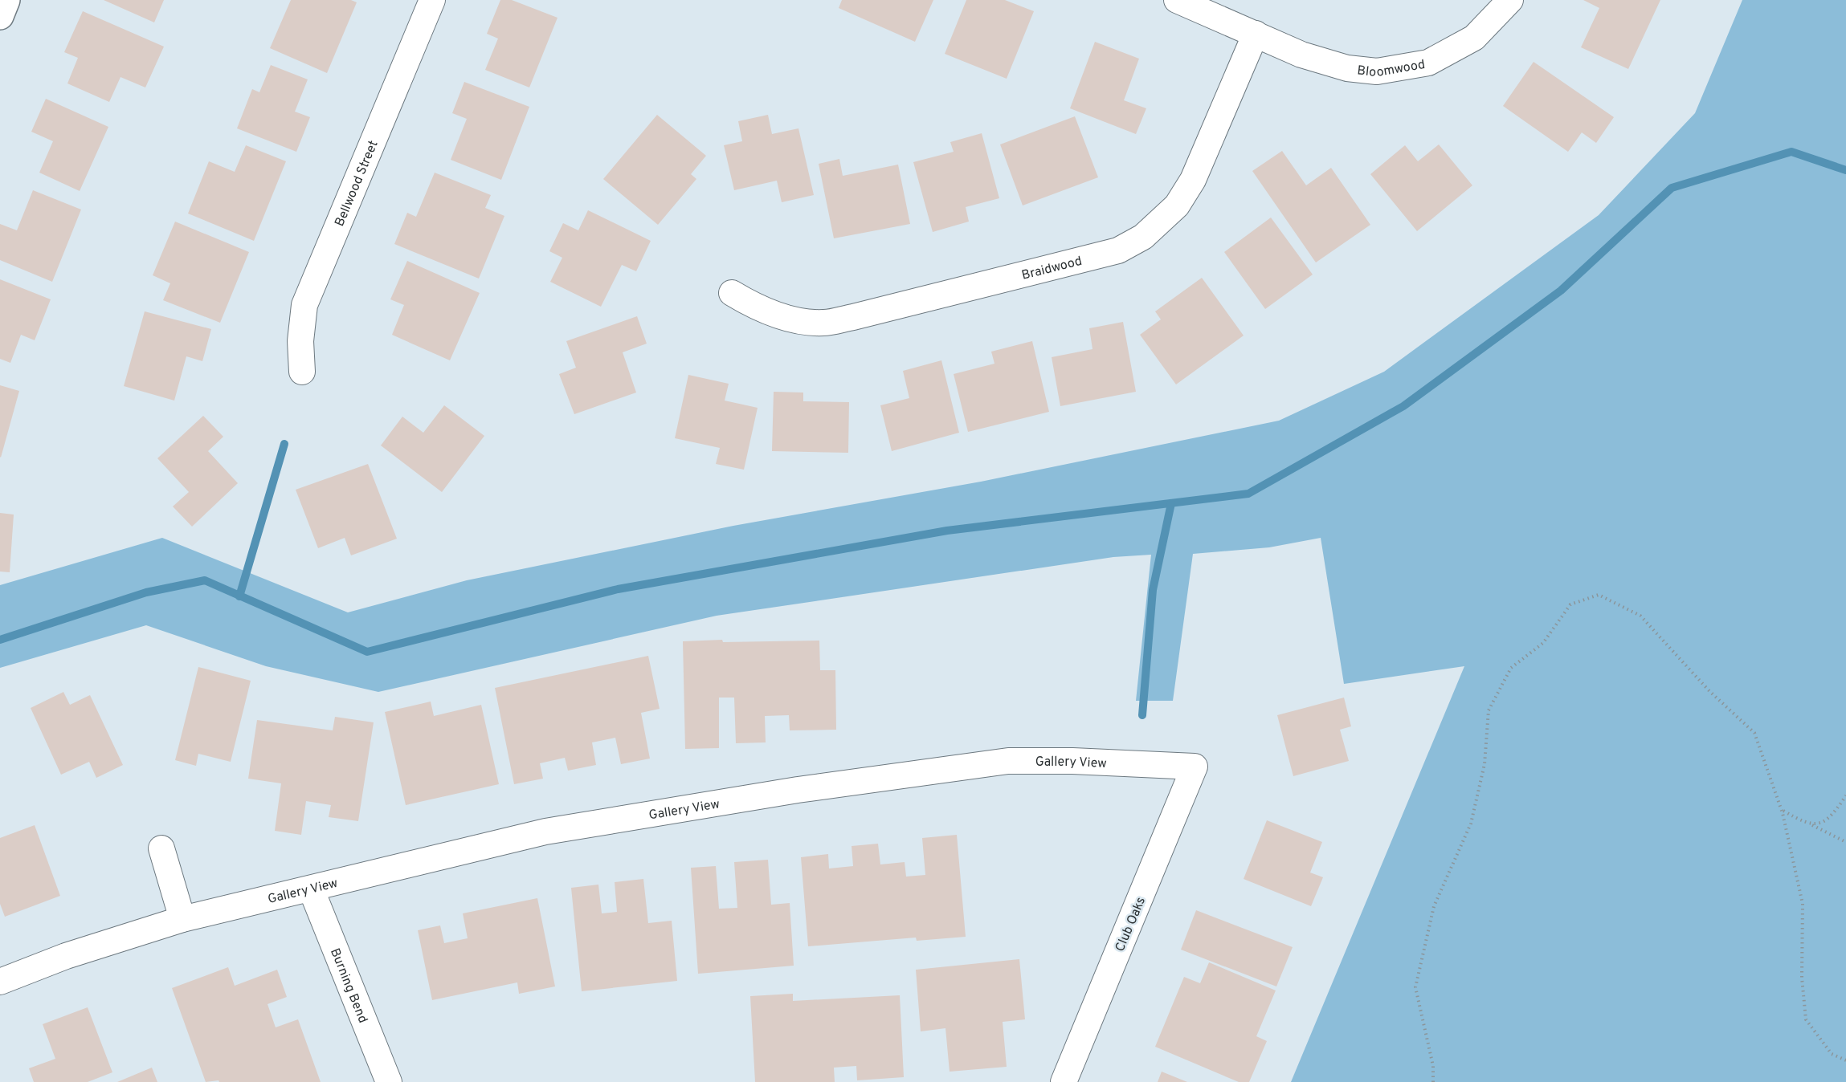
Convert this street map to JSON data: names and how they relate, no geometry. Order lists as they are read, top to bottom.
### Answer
{
  "streets": {
    "street": [
      "Bloomwood",
      "Bellwood Street",
      "Braidwood",
      "Gallery View",
      "Club Oaks",
      "Burning Bend"
    ]
  },
  "crossings": [
    ["Bloomwood", "Braidwood"],
    ["Gallery View", "Club Oaks"],
    ["Gallery View", "Burning Bend"]
  ]
}
